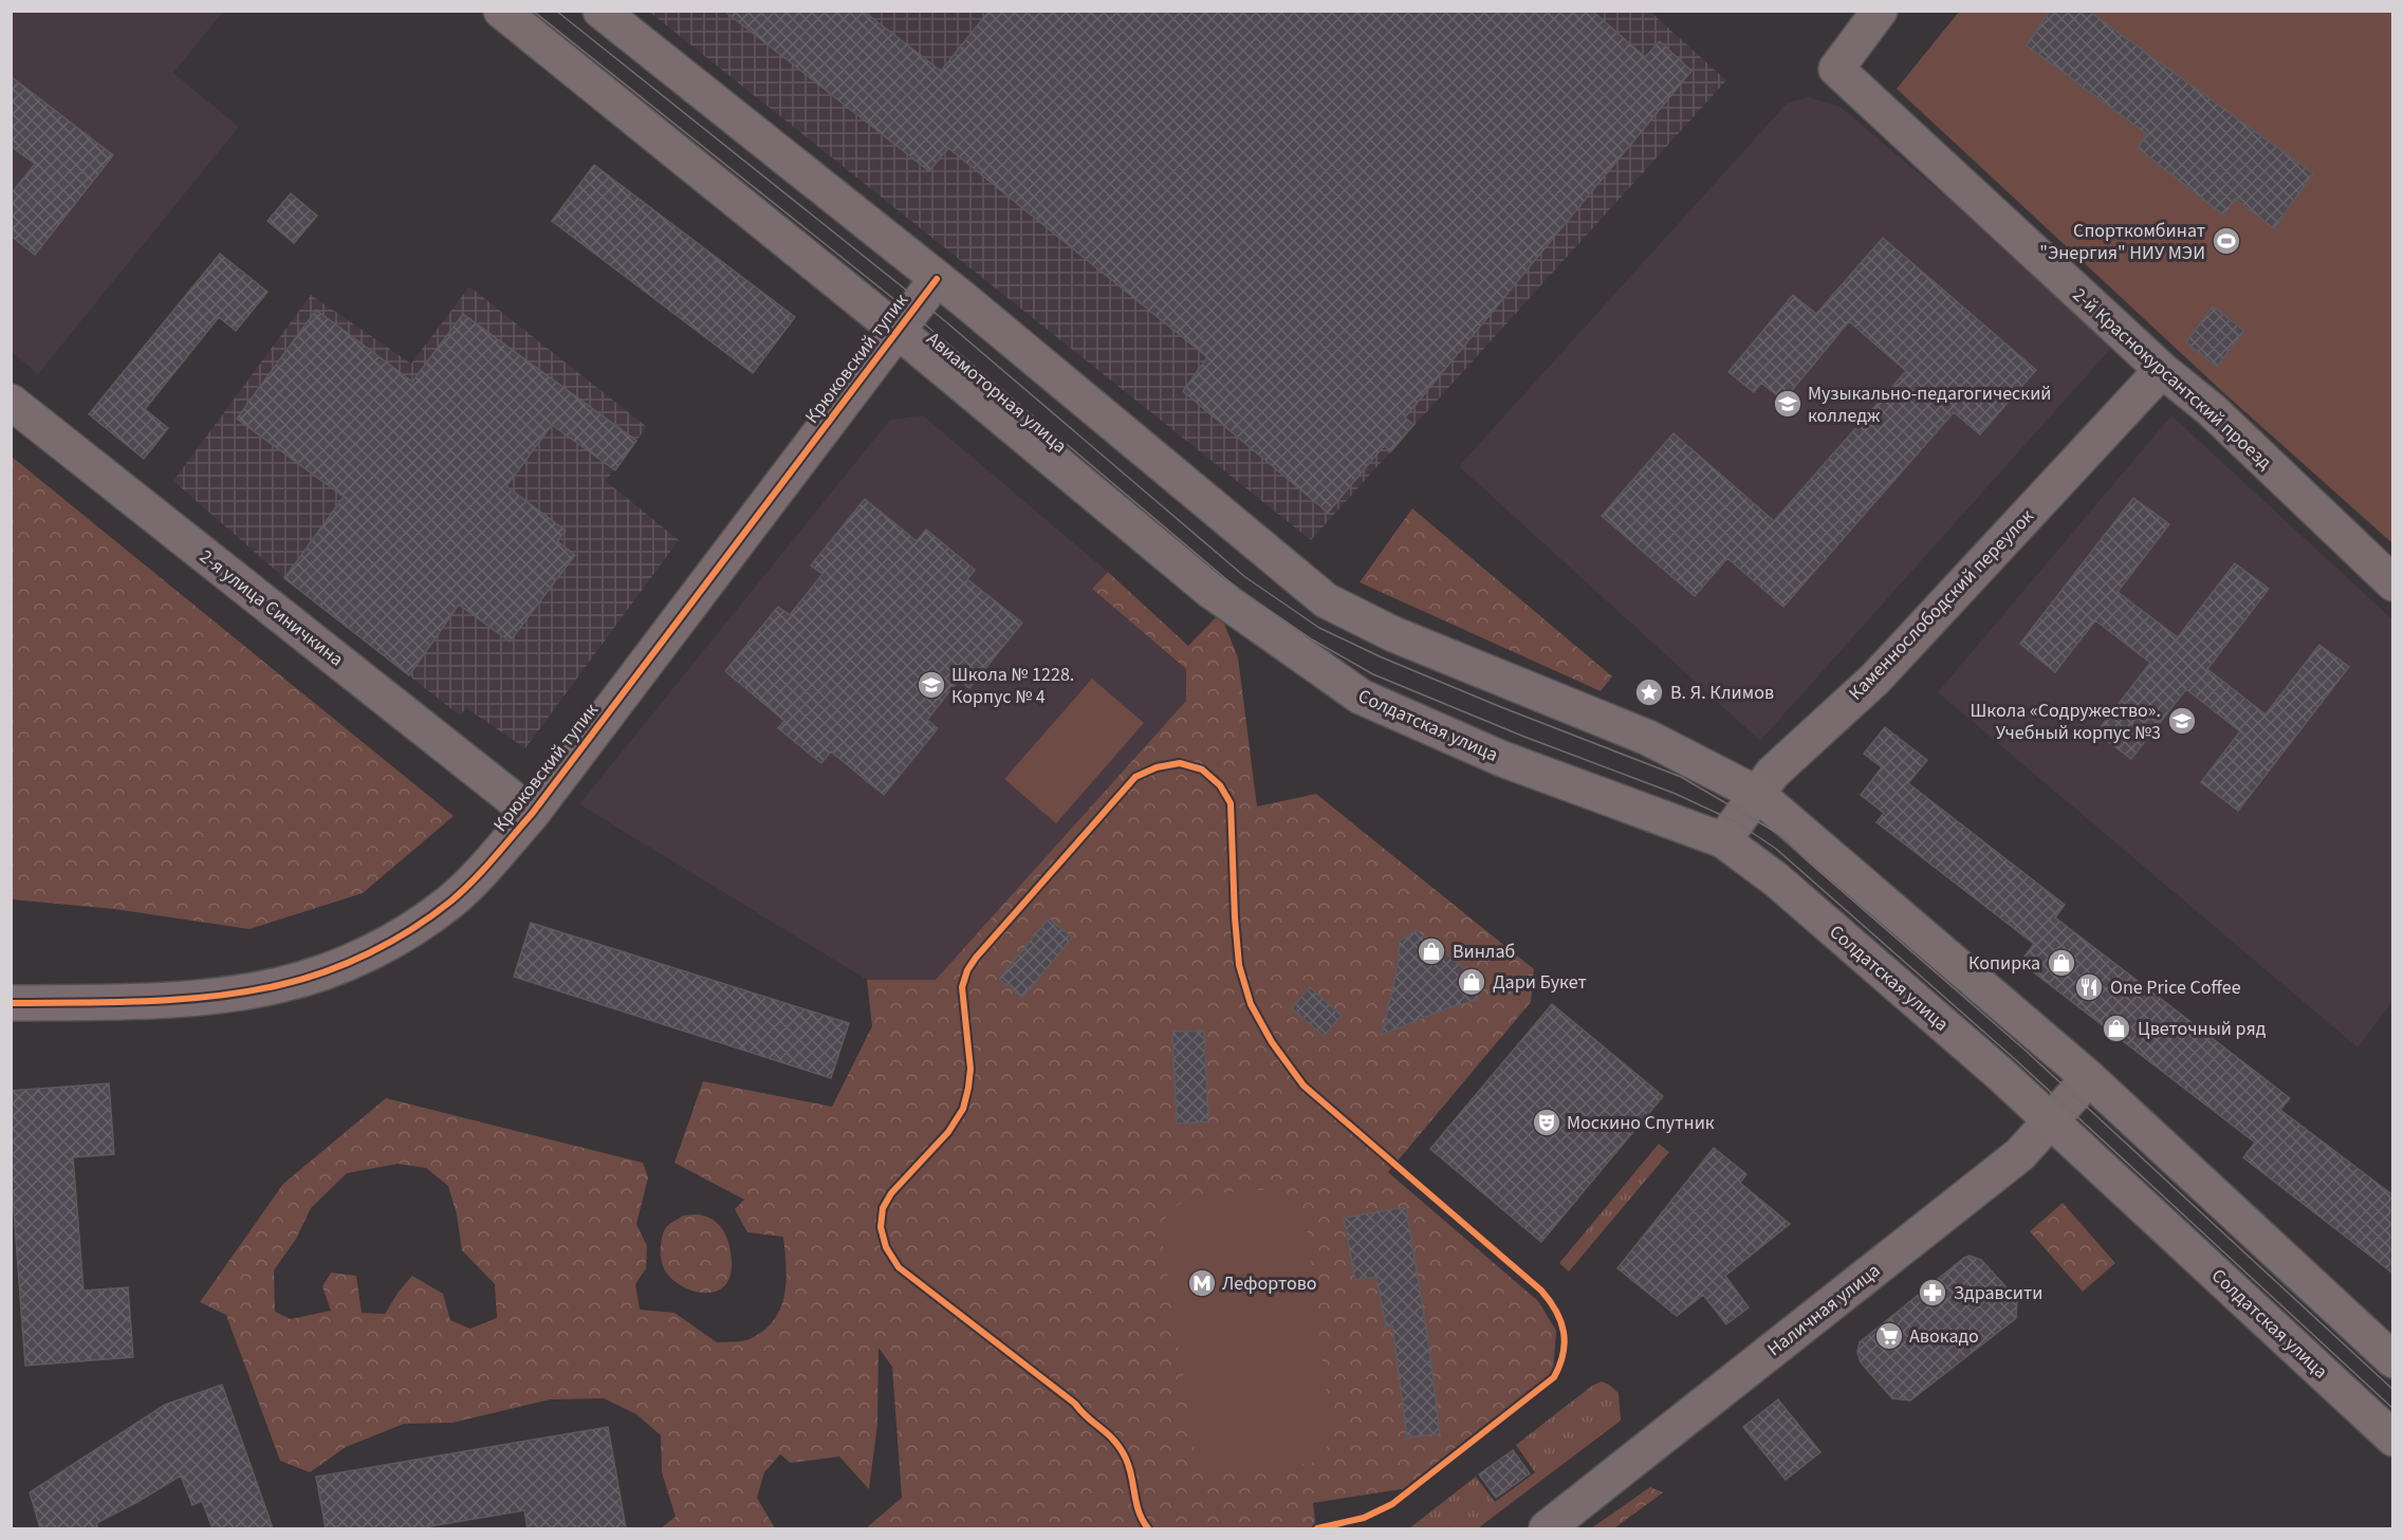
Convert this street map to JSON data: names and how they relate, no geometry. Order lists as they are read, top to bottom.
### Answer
{
  "streets": {
    "main road": ["Авиамоторная улица", "Солдатская улица"],
    "street": [
      "Крюковский тупик",
      "2-й Краснокурсантский проезд",
      "Каменнослободский переулок",
      "2-я улица Синичкина",
      "Наличная улица"
    ]
  },
  "crossings": [
    ["Крюковский тупик", "Авиамоторная улица"],
    ["Крюковский тупик", "2-я улица Синичкина"],
    ["2-й Краснокурсантский проезд", "Каменнослободский переулок"],
    ["Авиамоторная улица", "Солдатская улица"],
    ["Каменнослободский переулок", "Солдатская улица"],
    ["Солдатская улица", "Наличная улица"]
  ],
  "places": {
    "sports": ["Спорткомбинат \"Энергия\" НИУ МЭИ"],
    "school or university": ["Музыкально-педагогический колледж", "Школа № 1228. Корпус № 4", "Школа «Содружество». Учебный корпус №3"],
    "place": ["В. Я. Климов"],
    "shop": [
      "Винлаб",
      "Копирка",
      "Дари Букет",
      "Цветочный ряд"
    ],
    "restaurant": ["One Price Coffee"],
    "theatre": ["Москино Спутник"],
    "metro station": ["Лефортово"],
    "pharmacy": ["Здравсити"],
    "supermarket": ["Авокадо"]
  }
}
